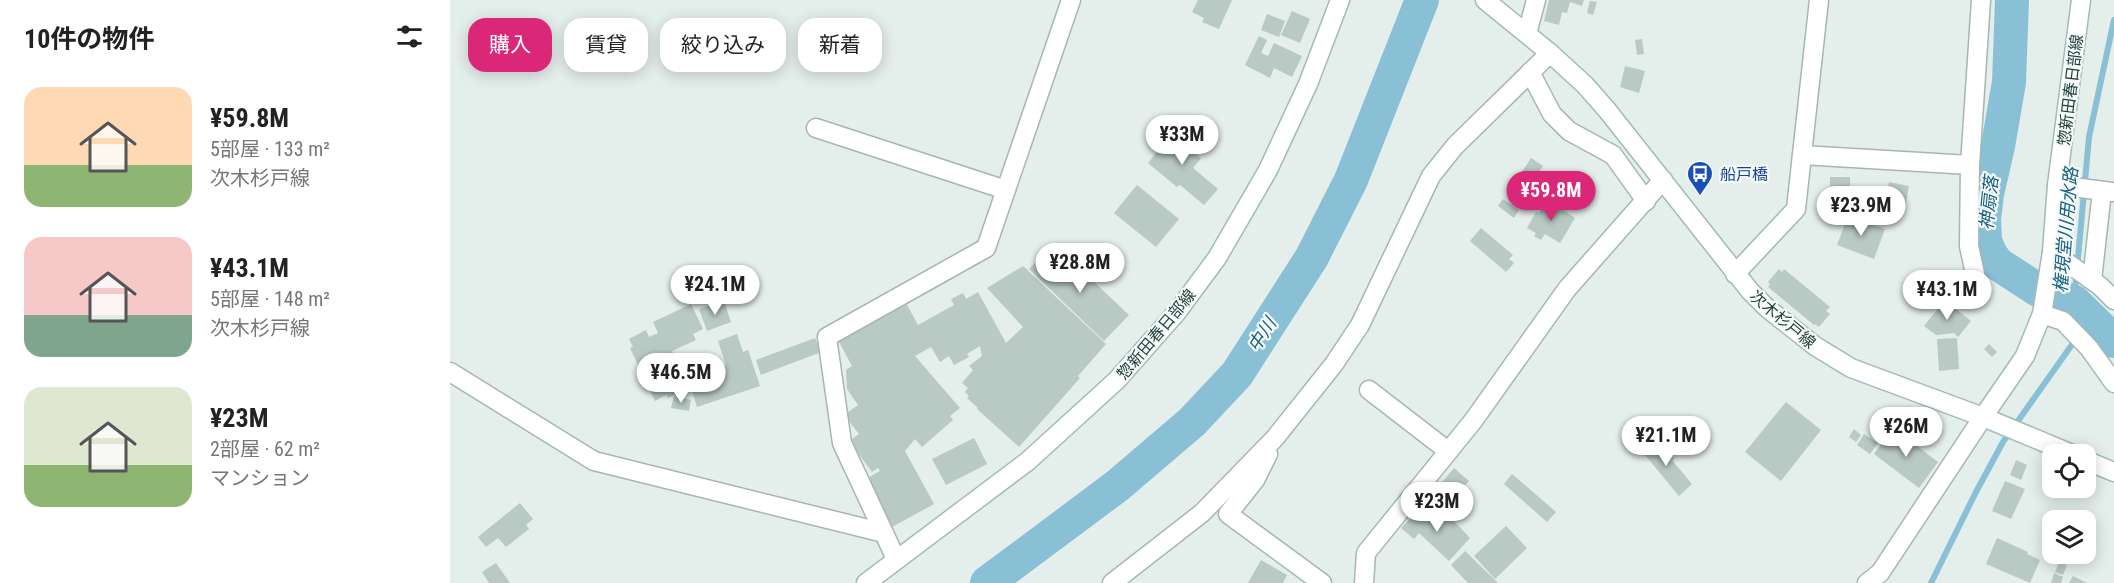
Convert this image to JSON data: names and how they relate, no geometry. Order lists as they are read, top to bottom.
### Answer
{
  "streets": {
    "street": ["惣新田春日部線", "次木杉戸線"]
  },
  "water": ["神扇落", "権現堂川用水路", "中川"],
  "places": {
    "bus stop": ["船戸橋"]
  },
  "page": {
    "heading": "10件の物件",
    "chip": [
      "購入",
      "賃貸",
      "絞り込み",
      "新着"
    ],
    "list": [
      {
        "name": "¥59.8M",
        "note": "5部屋 · 133 m² · 次木杉戸線"
      },
      {
        "name": "¥43.1M",
        "note": "5部屋 · 148 m² · 次木杉戸線"
      },
      {
        "name": "¥23M",
        "note": "2部屋 · 62 m² · マンション"
      }
    ],
    "price": [
      "¥33M",
      "¥59.8M",
      "¥23.9M",
      "¥28.8M",
      "¥24.1M",
      "¥43.1M",
      "¥46.5M",
      "¥26M",
      "¥21.1M",
      "¥23M"
    ]
  }
}
